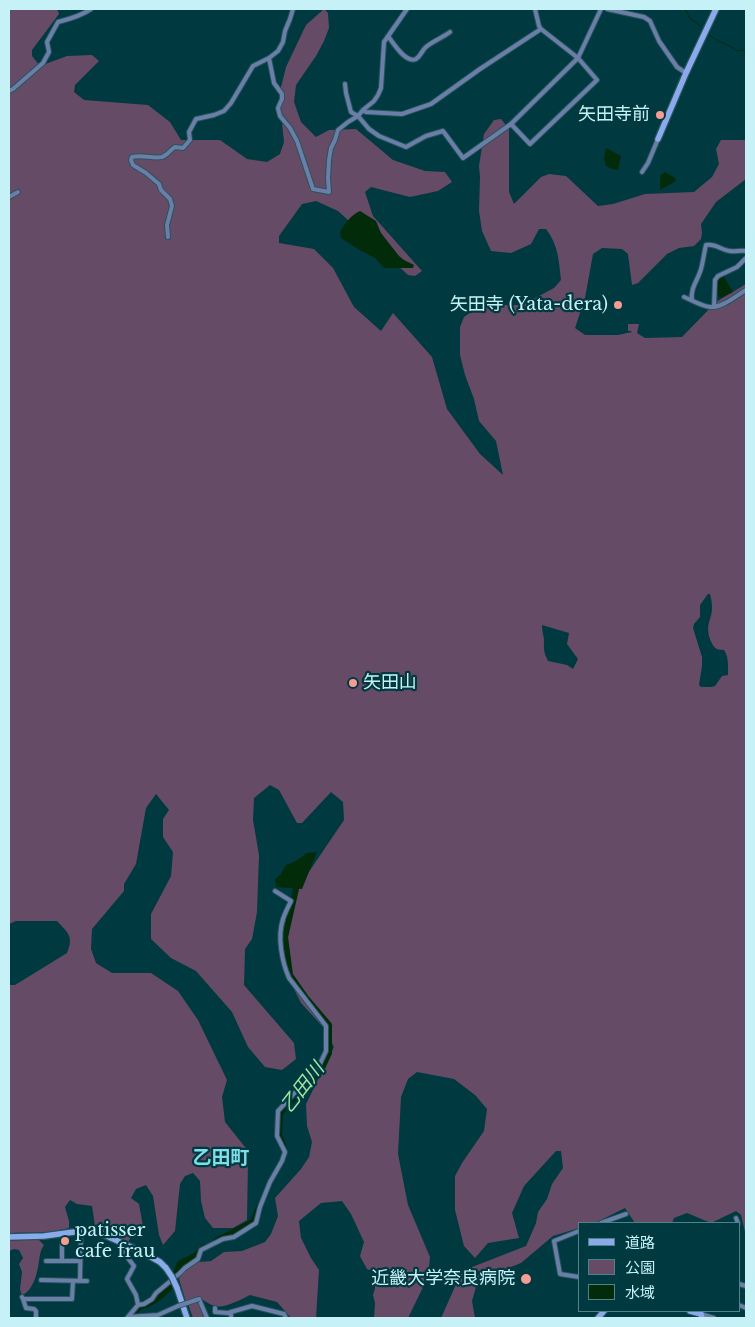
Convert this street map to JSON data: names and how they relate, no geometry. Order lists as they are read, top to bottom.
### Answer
{
  "districts": ["乙田町"],
  "water": ["乙田川"],
  "places": [
    "矢田寺前",
    "矢田寺 (Yata-dera)",
    "矢田山",
    "patisser cafe frau",
    "近畿大学奈良病院"
  ],
  "legend": ["道路", "公園", "水域"]
}
